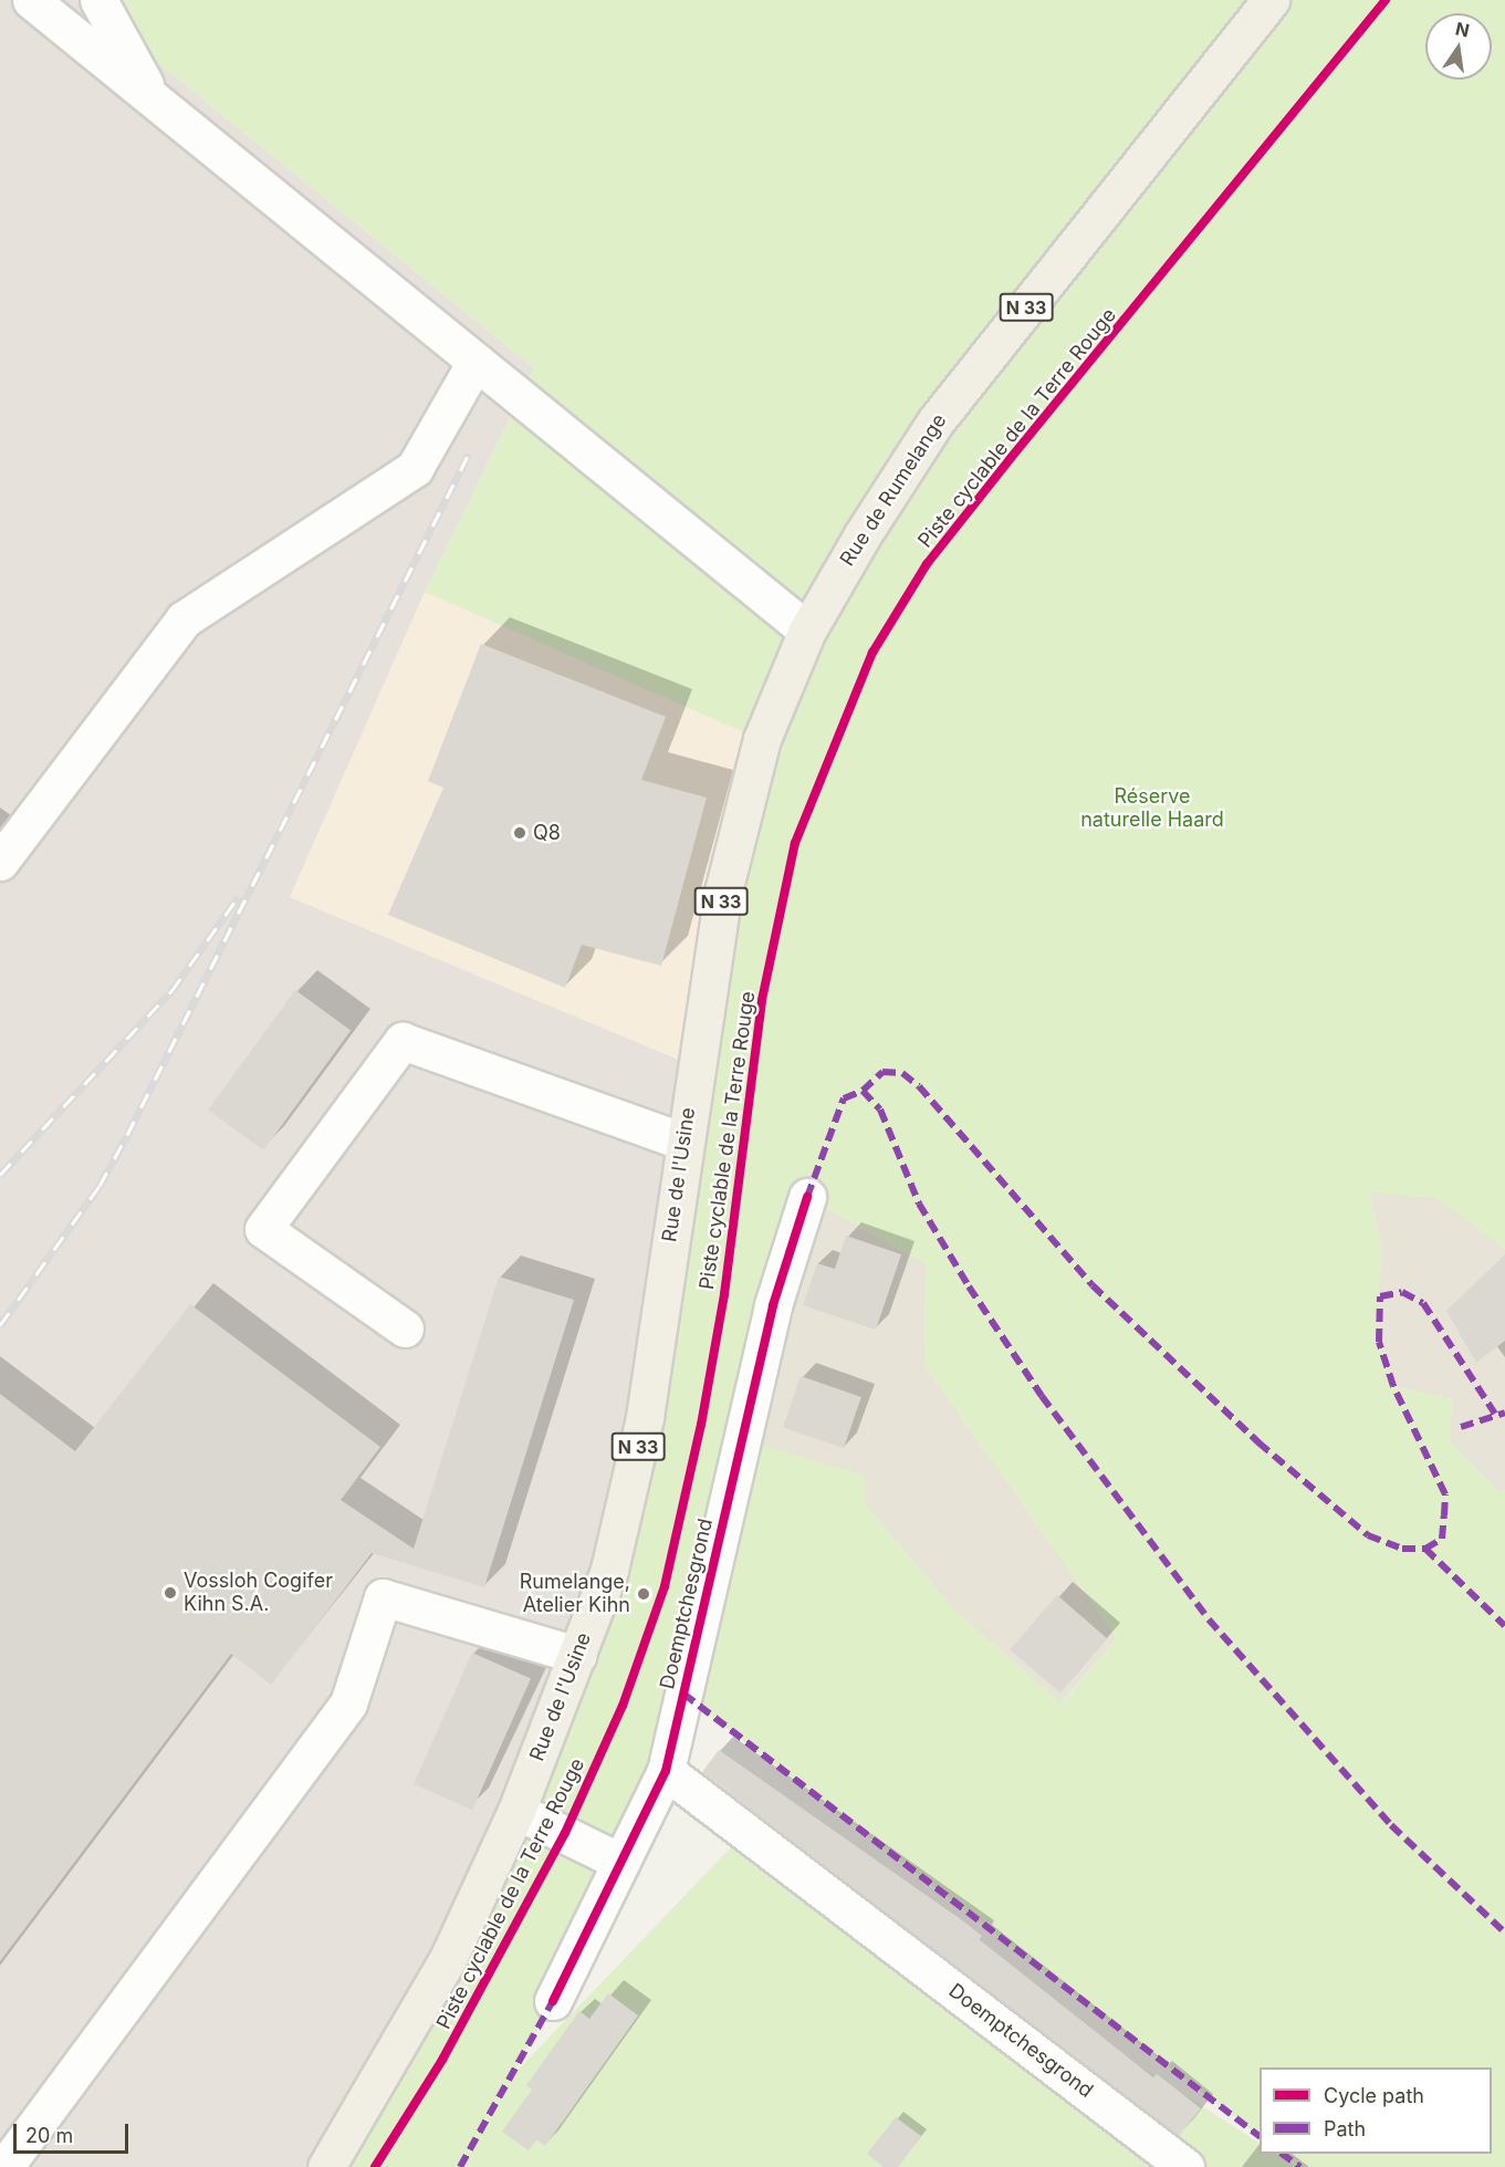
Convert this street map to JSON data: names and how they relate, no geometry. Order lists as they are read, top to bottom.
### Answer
{
  "streets": {
    "main road": ["N 33", "Rue de Rumelange", "Rue de l'Usine"],
    "street": ["Doemptchesgrond"],
    "cycle path": ["Piste cyclable de la Terre Rouge"]
  },
  "crossings": [
    ["Rue de Rumelange", "Rue de l'Usine"]
  ],
  "parks": ["Réserve naturelle Haard"],
  "places": ["Q8", "Vossloh Cogifer Kihn S.A.", "Rumelange, Atelier Kihn"],
  "legend": ["Cycle path", "Path"],
  "scale_bar": "20 m",
  "north": "top"
}
